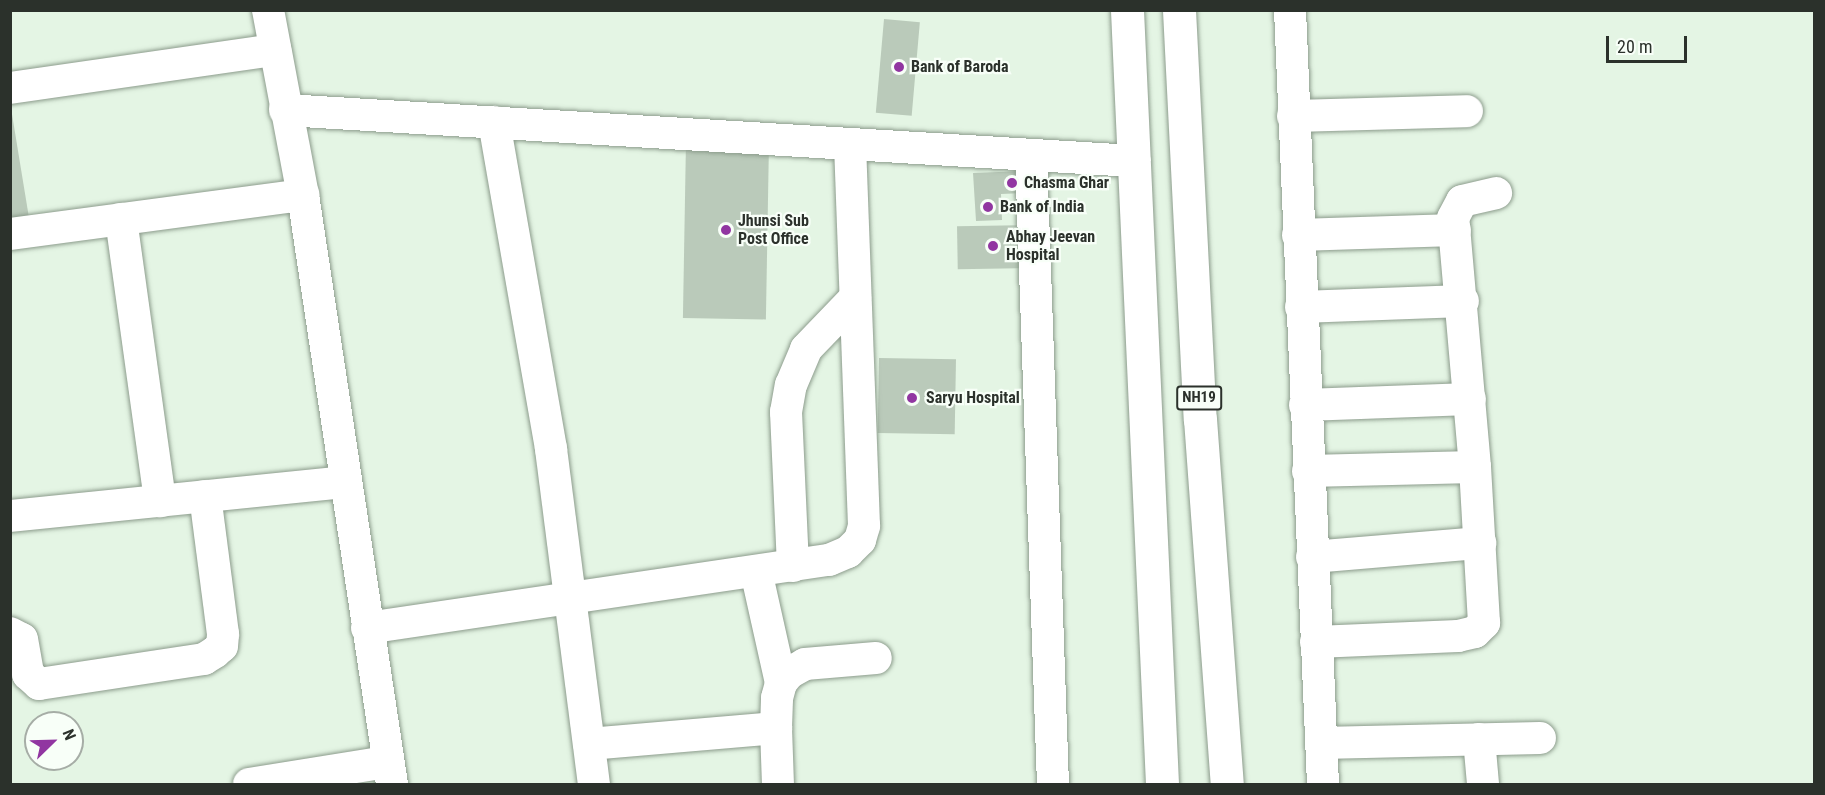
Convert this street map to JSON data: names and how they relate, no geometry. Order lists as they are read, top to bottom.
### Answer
{
  "streets": {
    "highway": ["NH19"]
  },
  "places": [
    "Bank of Baroda",
    "Chasma Ghar",
    "Bank of India",
    "Jhunsi Sub Post Office",
    "Abhay Jeevan Hospital",
    "Saryu Hospital"
  ],
  "scale_bar": "20 m",
  "north": "top right"
}
